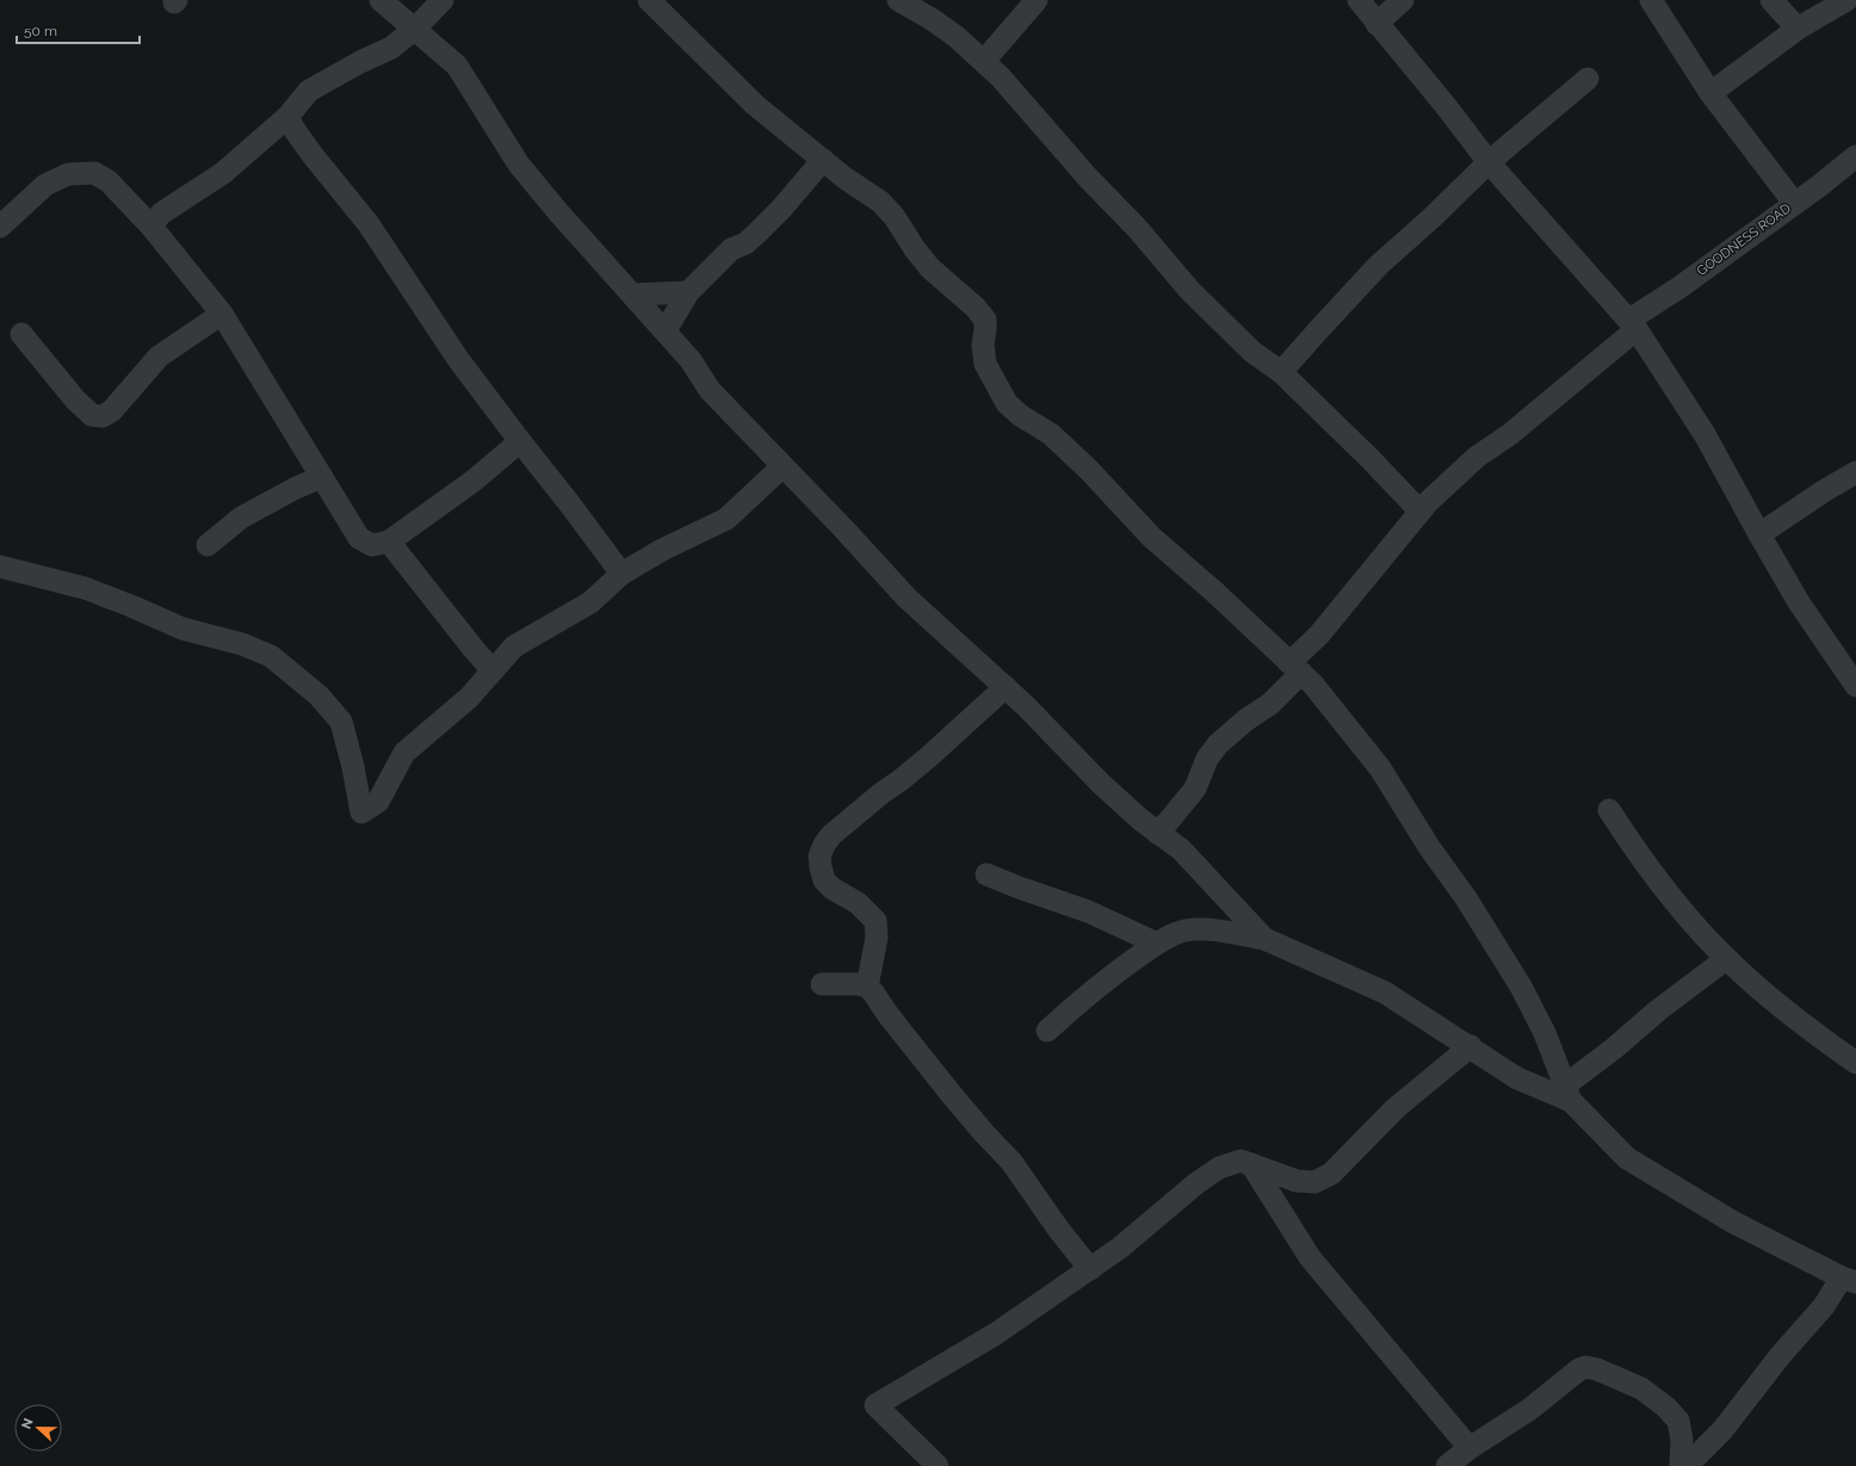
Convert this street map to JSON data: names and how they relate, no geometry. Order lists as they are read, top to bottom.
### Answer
{
  "streets": {
    "street": ["GOODNESS ROAD"]
  },
  "scale_bar": "50 m",
  "north": "left"
}
